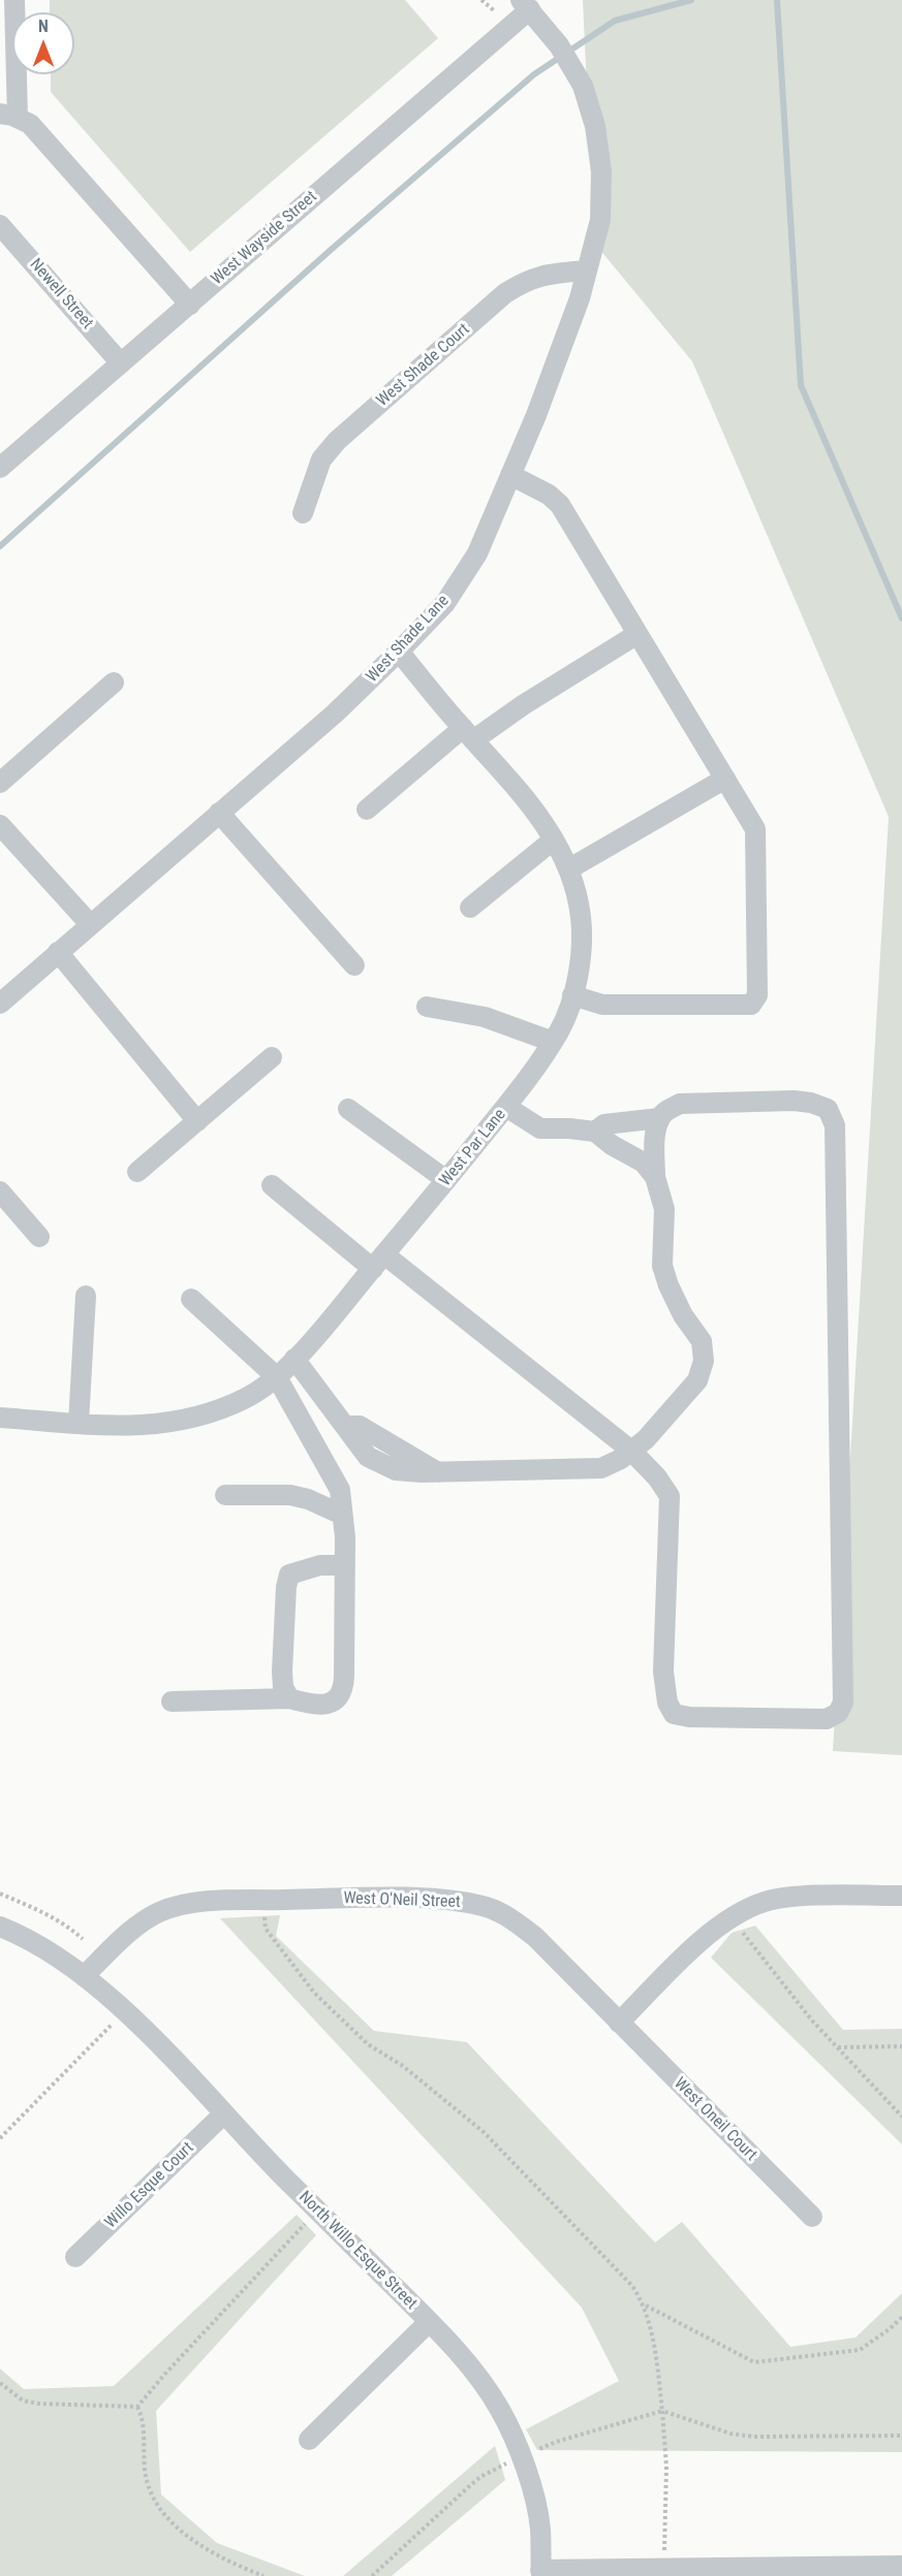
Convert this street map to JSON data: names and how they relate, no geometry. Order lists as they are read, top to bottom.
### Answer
{
  "streets": {
    "street": [
      "West Wayside Street",
      "Newell Street",
      "West Shade Court",
      "West Shade Lane",
      "West Par Lane",
      "West O'Neil Street",
      "West Oneil Court",
      "Willo Esque Court",
      "North Willo Esque Street"
    ]
  },
  "crossings": [
    ["West Wayside Street", "Newell Street"],
    ["West Wayside Street", "West Shade Lane"],
    ["West Shade Court", "West Shade Lane"],
    ["West Shade Lane", "West Par Lane"],
    ["West O'Neil Street", "West Oneil Court"],
    ["West O'Neil Street", "North Willo Esque Street"],
    ["Willo Esque Court", "North Willo Esque Street"]
  ],
  "north": "top"
}
